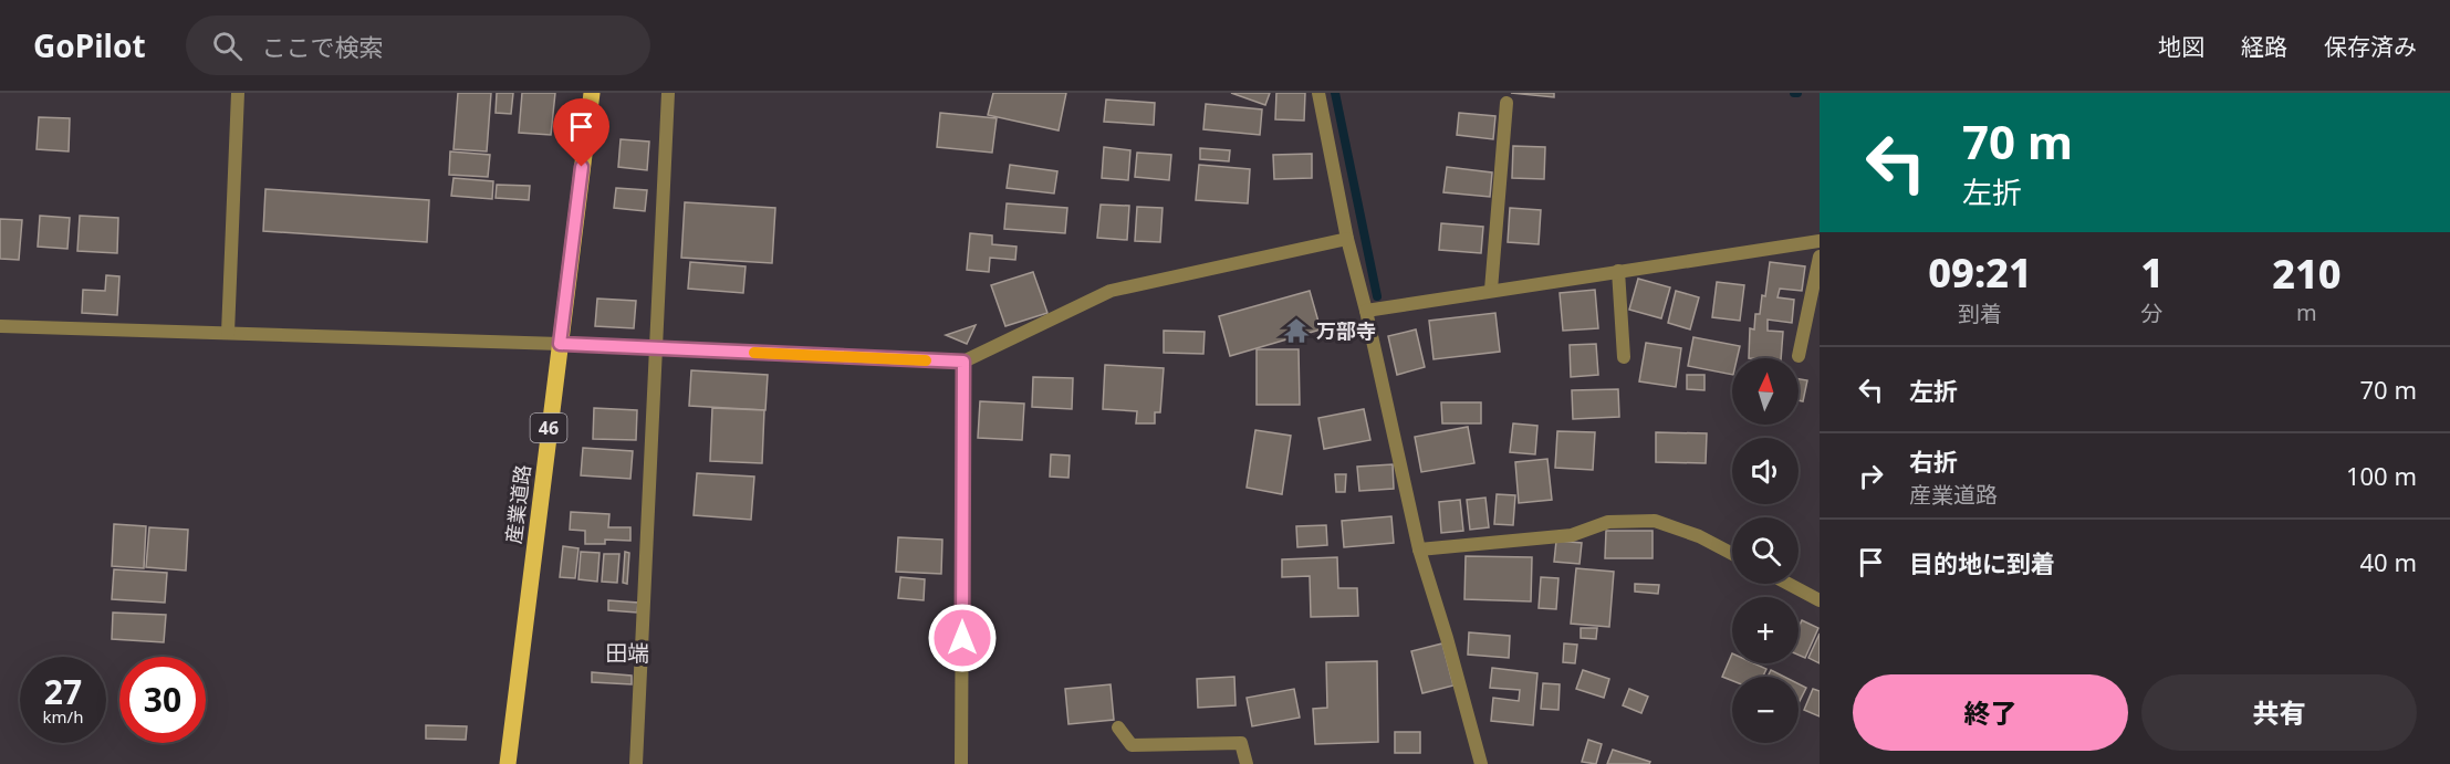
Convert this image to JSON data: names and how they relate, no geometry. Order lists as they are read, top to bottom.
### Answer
{
  "streets": {
    "main road": ["46", "産業道路"]
  },
  "districts": ["田端"],
  "places": {
    "temple": ["万部寺"]
  },
  "north": "top",
  "page": {
    "header": "GoPilot",
    "search": "ここで検索",
    "nav": ["地図", "経路", "保存済み"],
    "turn": ["70 m", "左折"],
    "eta": [
      "09:21",
      "到着",
      "1",
      "分",
      "210",
      "m"
    ],
    "list": [
      {
        "name": "左折",
        "value": "70 m"
      },
      {
        "name": "右折",
        "note": "産業道路",
        "value": "100 m"
      },
      {
        "name": "目的地に到着",
        "value": "40 m"
      }
    ],
    "map_buttons": ["+", "−"],
    "speed": "27 km/h",
    "limit": "30",
    "buttons": ["終了", "共有"]
  }
}
